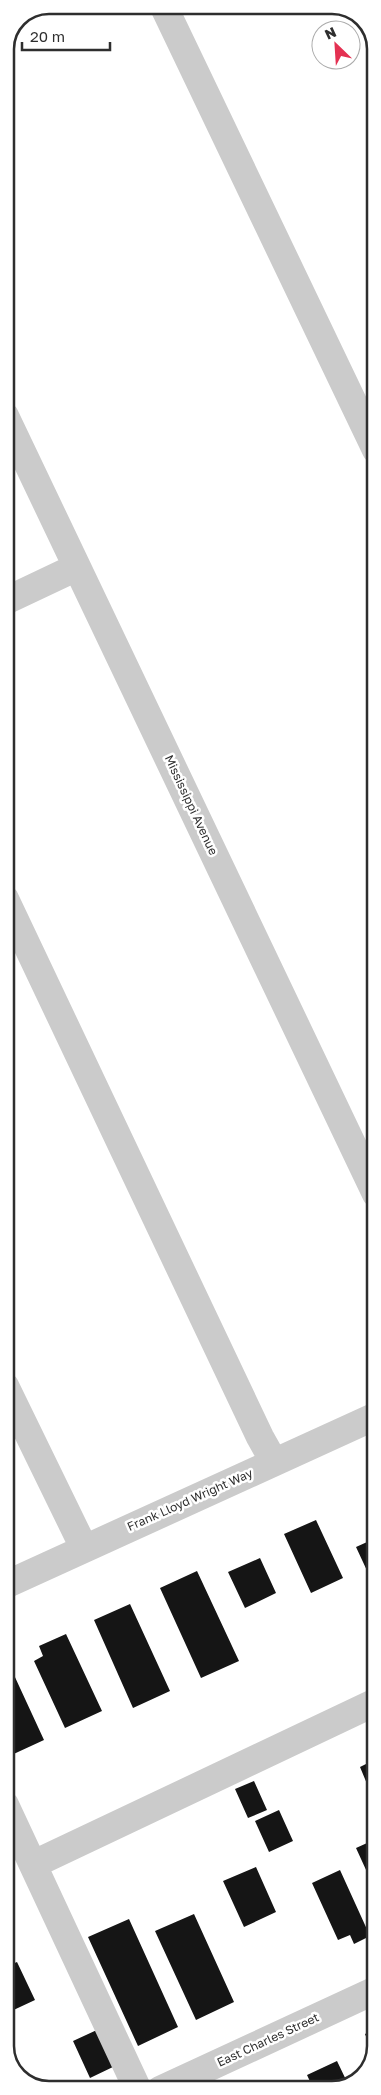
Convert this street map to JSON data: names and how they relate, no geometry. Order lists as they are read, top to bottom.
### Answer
{
  "streets": {
    "street": ["Mississippi Avenue", "Frank Lloyd Wright Way", "East Charles Street"]
  },
  "scale_bar": "20 m",
  "north": "top left"
}
